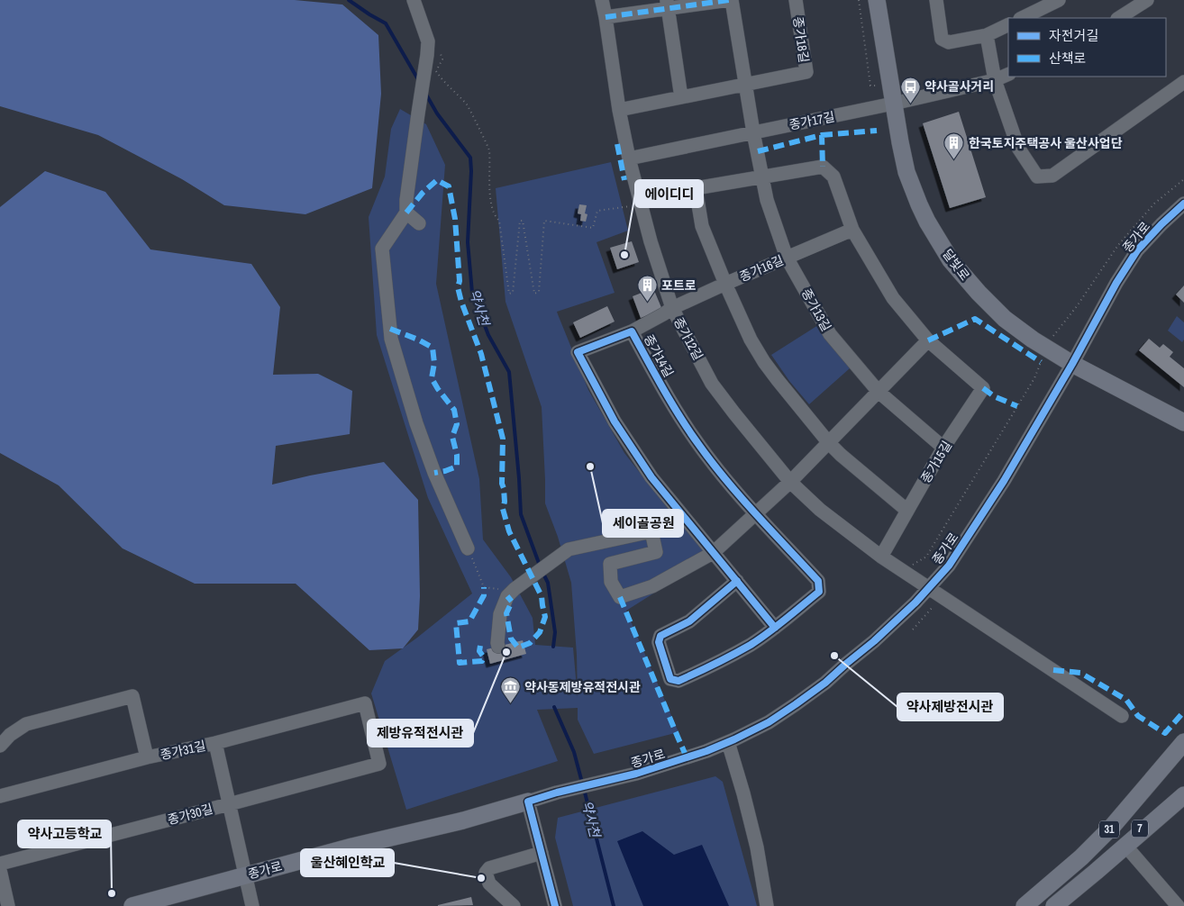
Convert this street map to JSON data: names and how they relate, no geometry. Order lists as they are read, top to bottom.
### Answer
{
  "streets": {
    "main road": [
      "종가로",
      "달빛로",
      "7",
      "31"
    ],
    "street": [
      "종가18길",
      "종가17길",
      "종가16길",
      "종가13길",
      "종가12길",
      "종가14길",
      "종가15길",
      "종가31길",
      "종가30길"
    ]
  },
  "crossings": [
    ["종가18길", "종가13길"],
    ["종가18길", "종가12길"],
    ["종가17길", "달빛로"],
    ["종가17길", "종가13길"],
    ["종가17길", "종가12길"],
    ["종가로", "달빛로"],
    ["종가로", "종가12길"],
    ["종가16길", "종가13길"],
    ["종가16길", "종가12길"],
    ["종가16길", "종가14길"],
    ["종가16길", "종가15길"],
    ["종가13길", "종가15길"],
    ["종가12길", "종가14길"],
    ["종가12길", "종가15길"],
    ["종가31길", "종가30길"],
    ["7", "31"]
  ],
  "water": ["약사천"],
  "places": {
    "bus stop": ["약사골사거리"],
    "building": ["한국토지주택공사 울산사업단", "포트로"],
    "other": [
      "에이디디",
      "세이골공원",
      "제방유적전시관",
      "약사제방전시관",
      "울산혜인학교",
      "약사고등학교"
    ],
    "museum": ["약사동제방유적전시관"]
  },
  "legend": ["자전거길", "산책로"]
}
